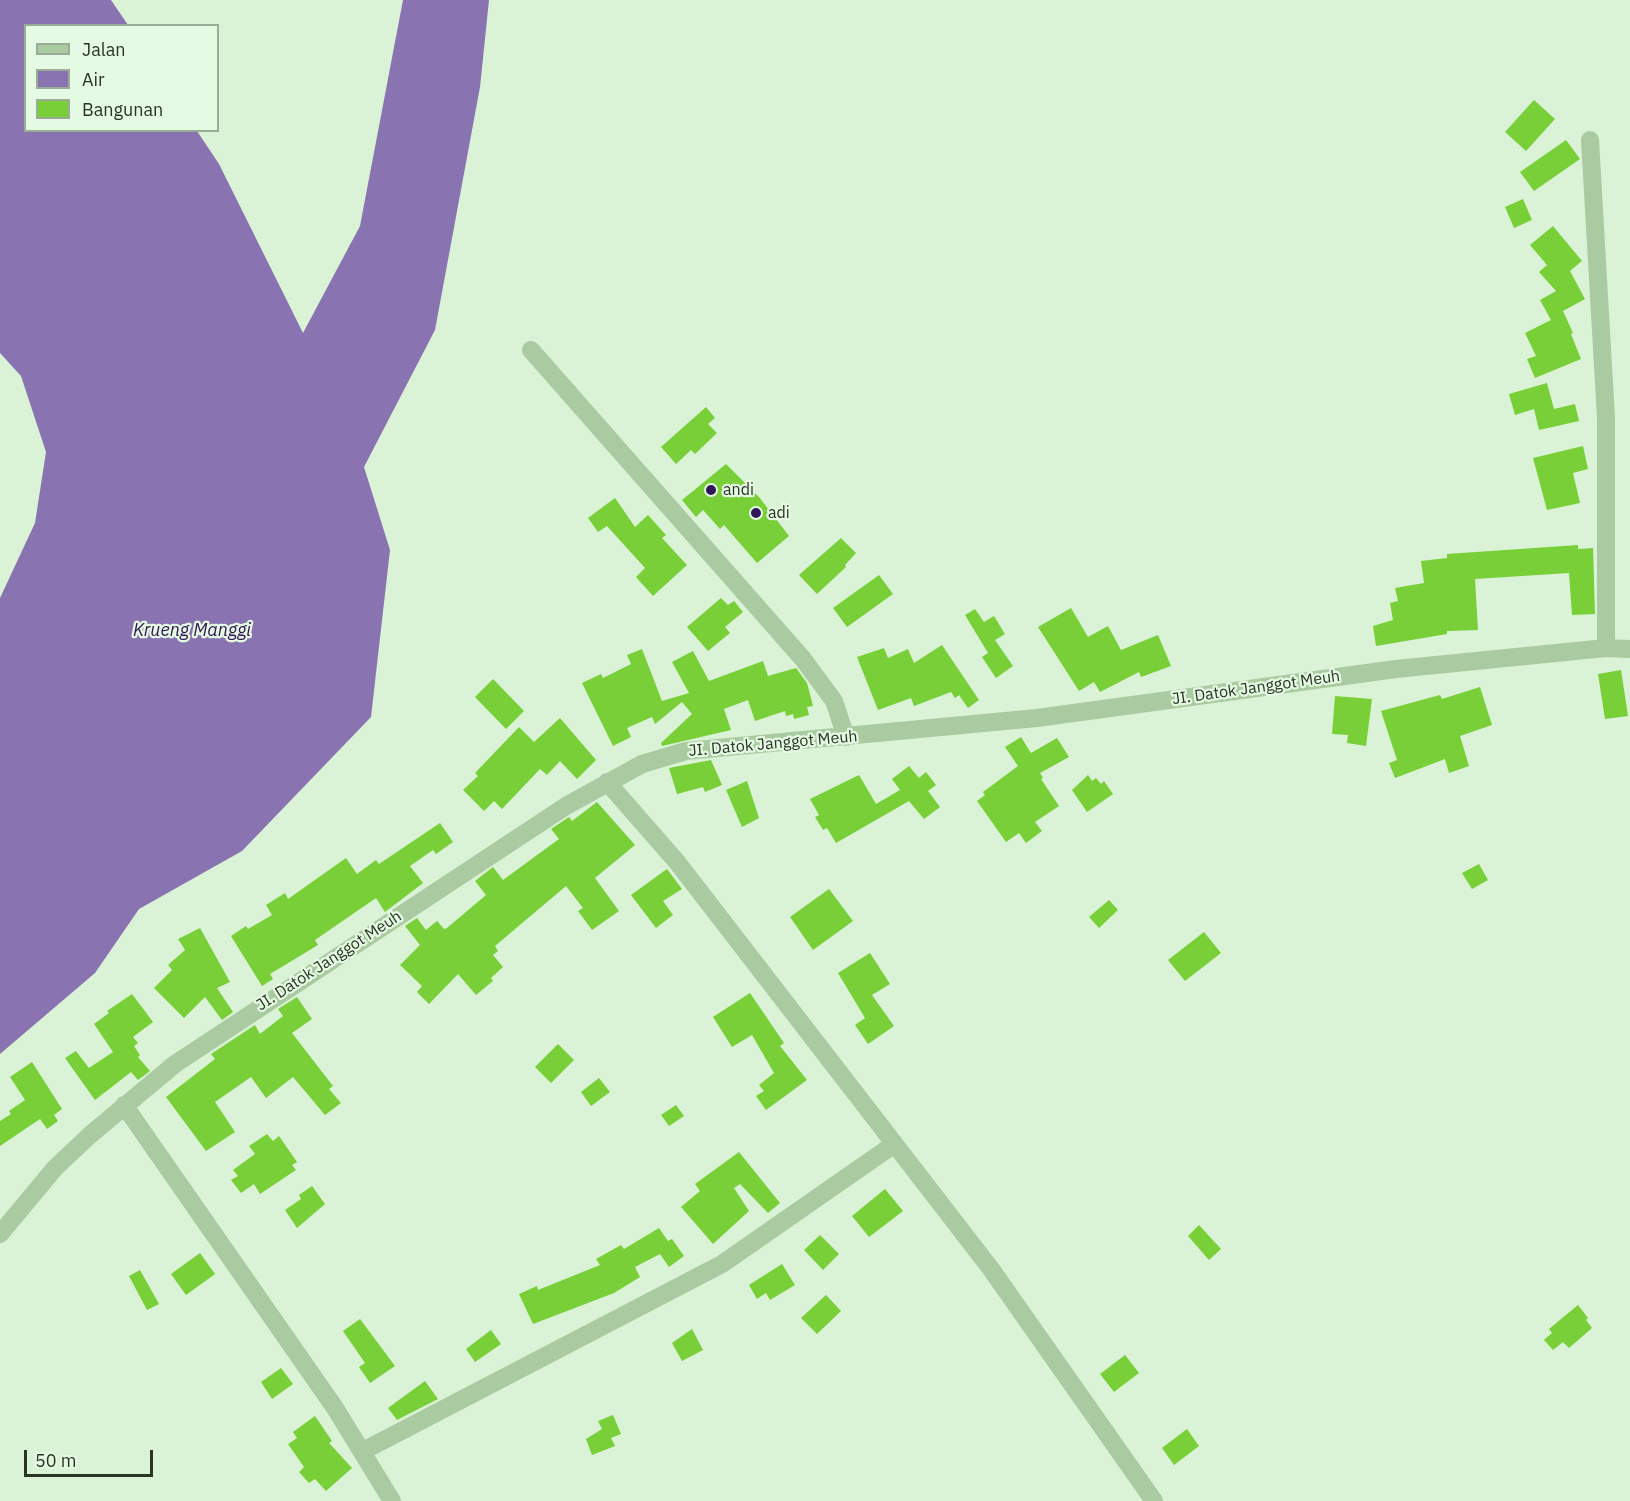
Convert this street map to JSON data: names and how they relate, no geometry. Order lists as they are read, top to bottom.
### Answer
{
  "streets": {
    "street": ["JI. Datok Janggot Meuh"]
  },
  "water": ["Krueng Manggi"],
  "places": ["andi", "adi"],
  "legend": ["Jalan", "Air", "Bangunan"],
  "scale_bar": "50 m"
}
